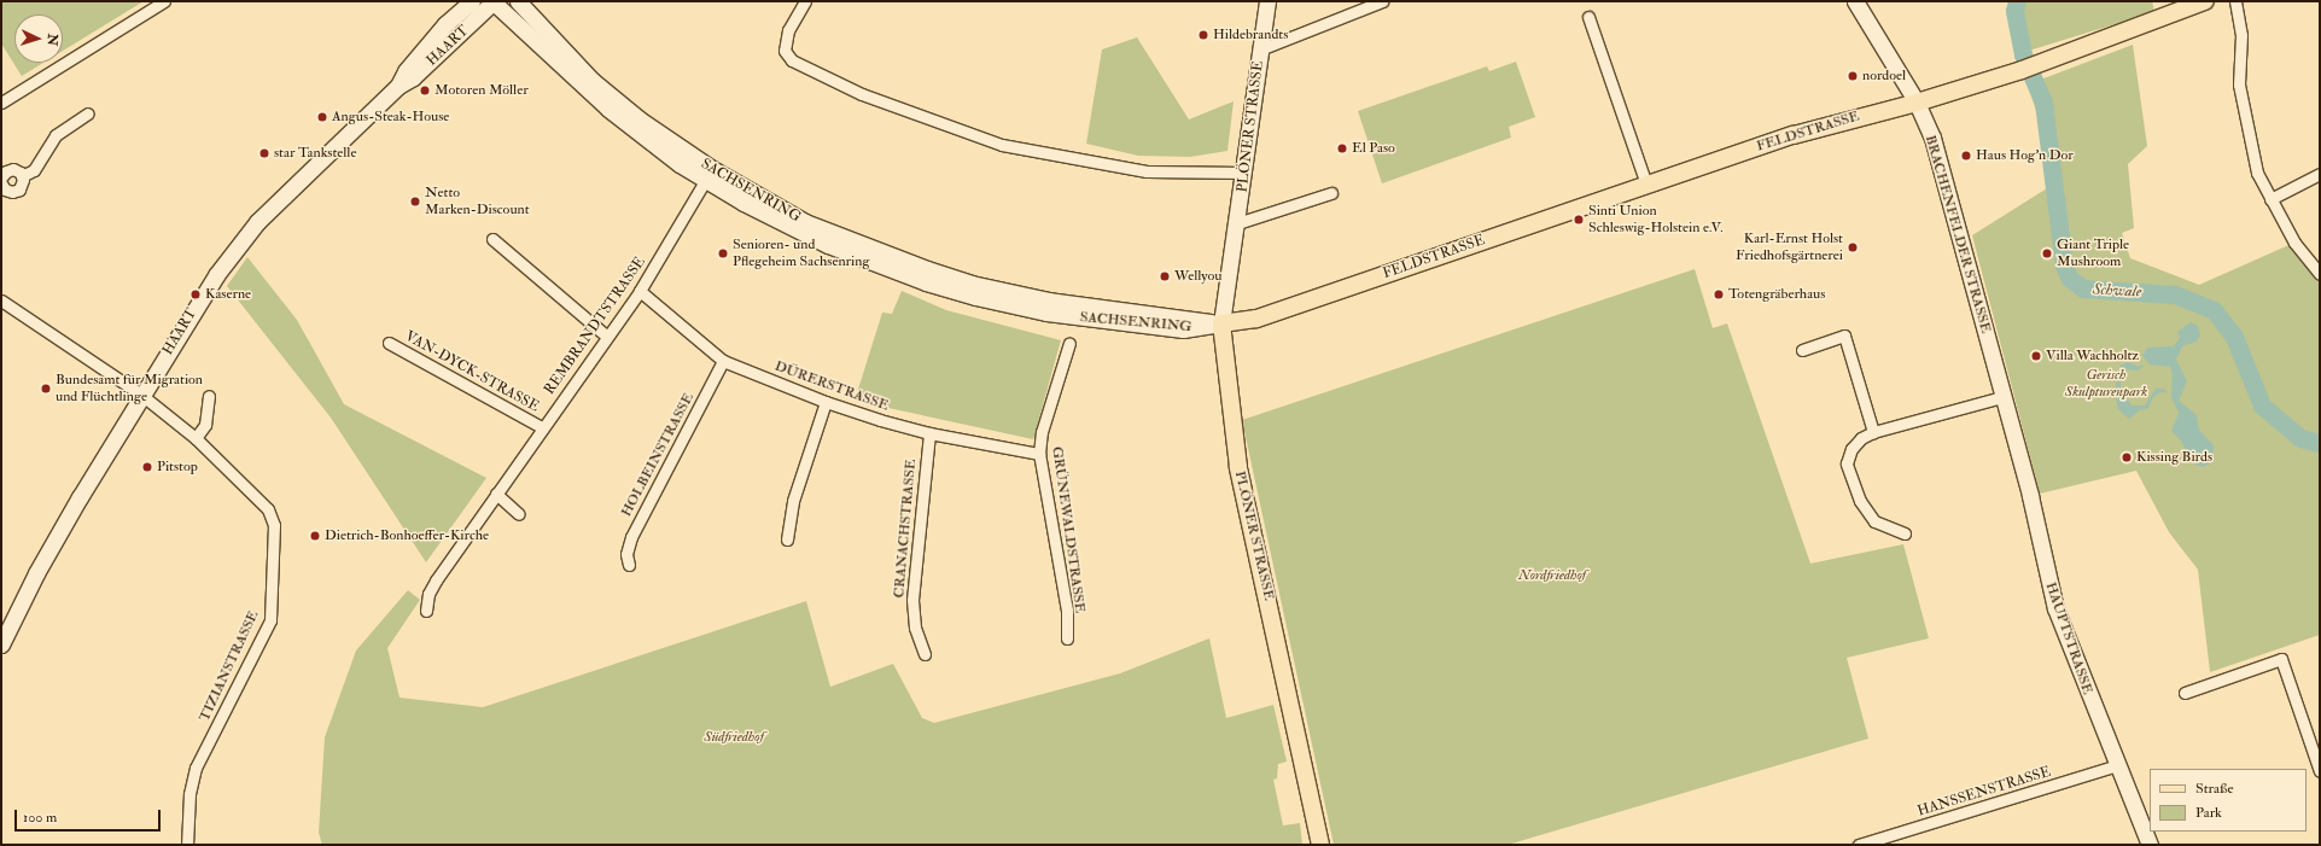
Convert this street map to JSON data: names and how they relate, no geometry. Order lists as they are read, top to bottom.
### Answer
{
  "streets": {
    "main road": [
      "HAART",
      "PLÖNER STRASSE",
      "FELDSTRASSE",
      "SACHSENRING",
      "BRACHENFELDER STRASSE",
      "HAUPTSTRASSE"
    ],
    "street": [
      "REMBRANDTSTRASSE",
      "VAN-DYCK-STRASSE",
      "DÜRERSTRASSE",
      "HOLBEINSTRASSE",
      "CRANACHSTRASSE",
      "GRÜNEWALDSTRASSE",
      "TIZIANSTRASSE",
      "HANSSENSTRASSE"
    ]
  },
  "crossings": [
    ["HAART", "SACHSENRING"],
    ["HAART", "TIZIANSTRASSE"],
    ["PLÖNER STRASSE", "FELDSTRASSE"],
    ["PLÖNER STRASSE", "SACHSENRING"],
    ["FELDSTRASSE", "SACHSENRING"],
    ["FELDSTRASSE", "BRACHENFELDER STRASSE"],
    ["SACHSENRING", "REMBRANDTSTRASSE"],
    ["BRACHENFELDER STRASSE", "HAUPTSTRASSE"],
    ["REMBRANDTSTRASSE", "VAN-DYCK-STRASSE"],
    ["REMBRANDTSTRASSE", "DÜRERSTRASSE"],
    ["DÜRERSTRASSE", "HOLBEINSTRASSE"],
    ["DÜRERSTRASSE", "CRANACHSTRASSE"],
    ["DÜRERSTRASSE", "GRÜNEWALDSTRASSE"],
    ["HAUPTSTRASSE", "HANSSENSTRASSE"]
  ],
  "water": ["Schwale"],
  "parks": ["Gerisch Skulpturenpark", "Nordfriedhof", "Südfriedhof"],
  "places": [
    "Hildebrandts",
    "nordoel",
    "Motoren Möller",
    "Angus-Steak-House",
    "El Paso",
    "star Tankstelle",
    "Haus Hog'n Dor",
    "Netto Marken-Discount",
    "Sinti Union Schleswig-Holstein e.V.",
    "Karl-Ernst Holst Friedhofsgärtnerei",
    "Senioren- und Pflegeheim Sachsenring",
    "Giant Triple Mushroom",
    "Wellyou",
    "Kaserne",
    "Totengräberhaus",
    "Villa Wachholtz",
    "Bundesamt für Migration und Flüchtlinge",
    "Kissing Birds",
    "Pitstop",
    "Dietrich-Bonhoeffer-Kirche"
  ],
  "legend": ["Straße", "Park"],
  "scale_bar": "100 m",
  "north": "right"
}
